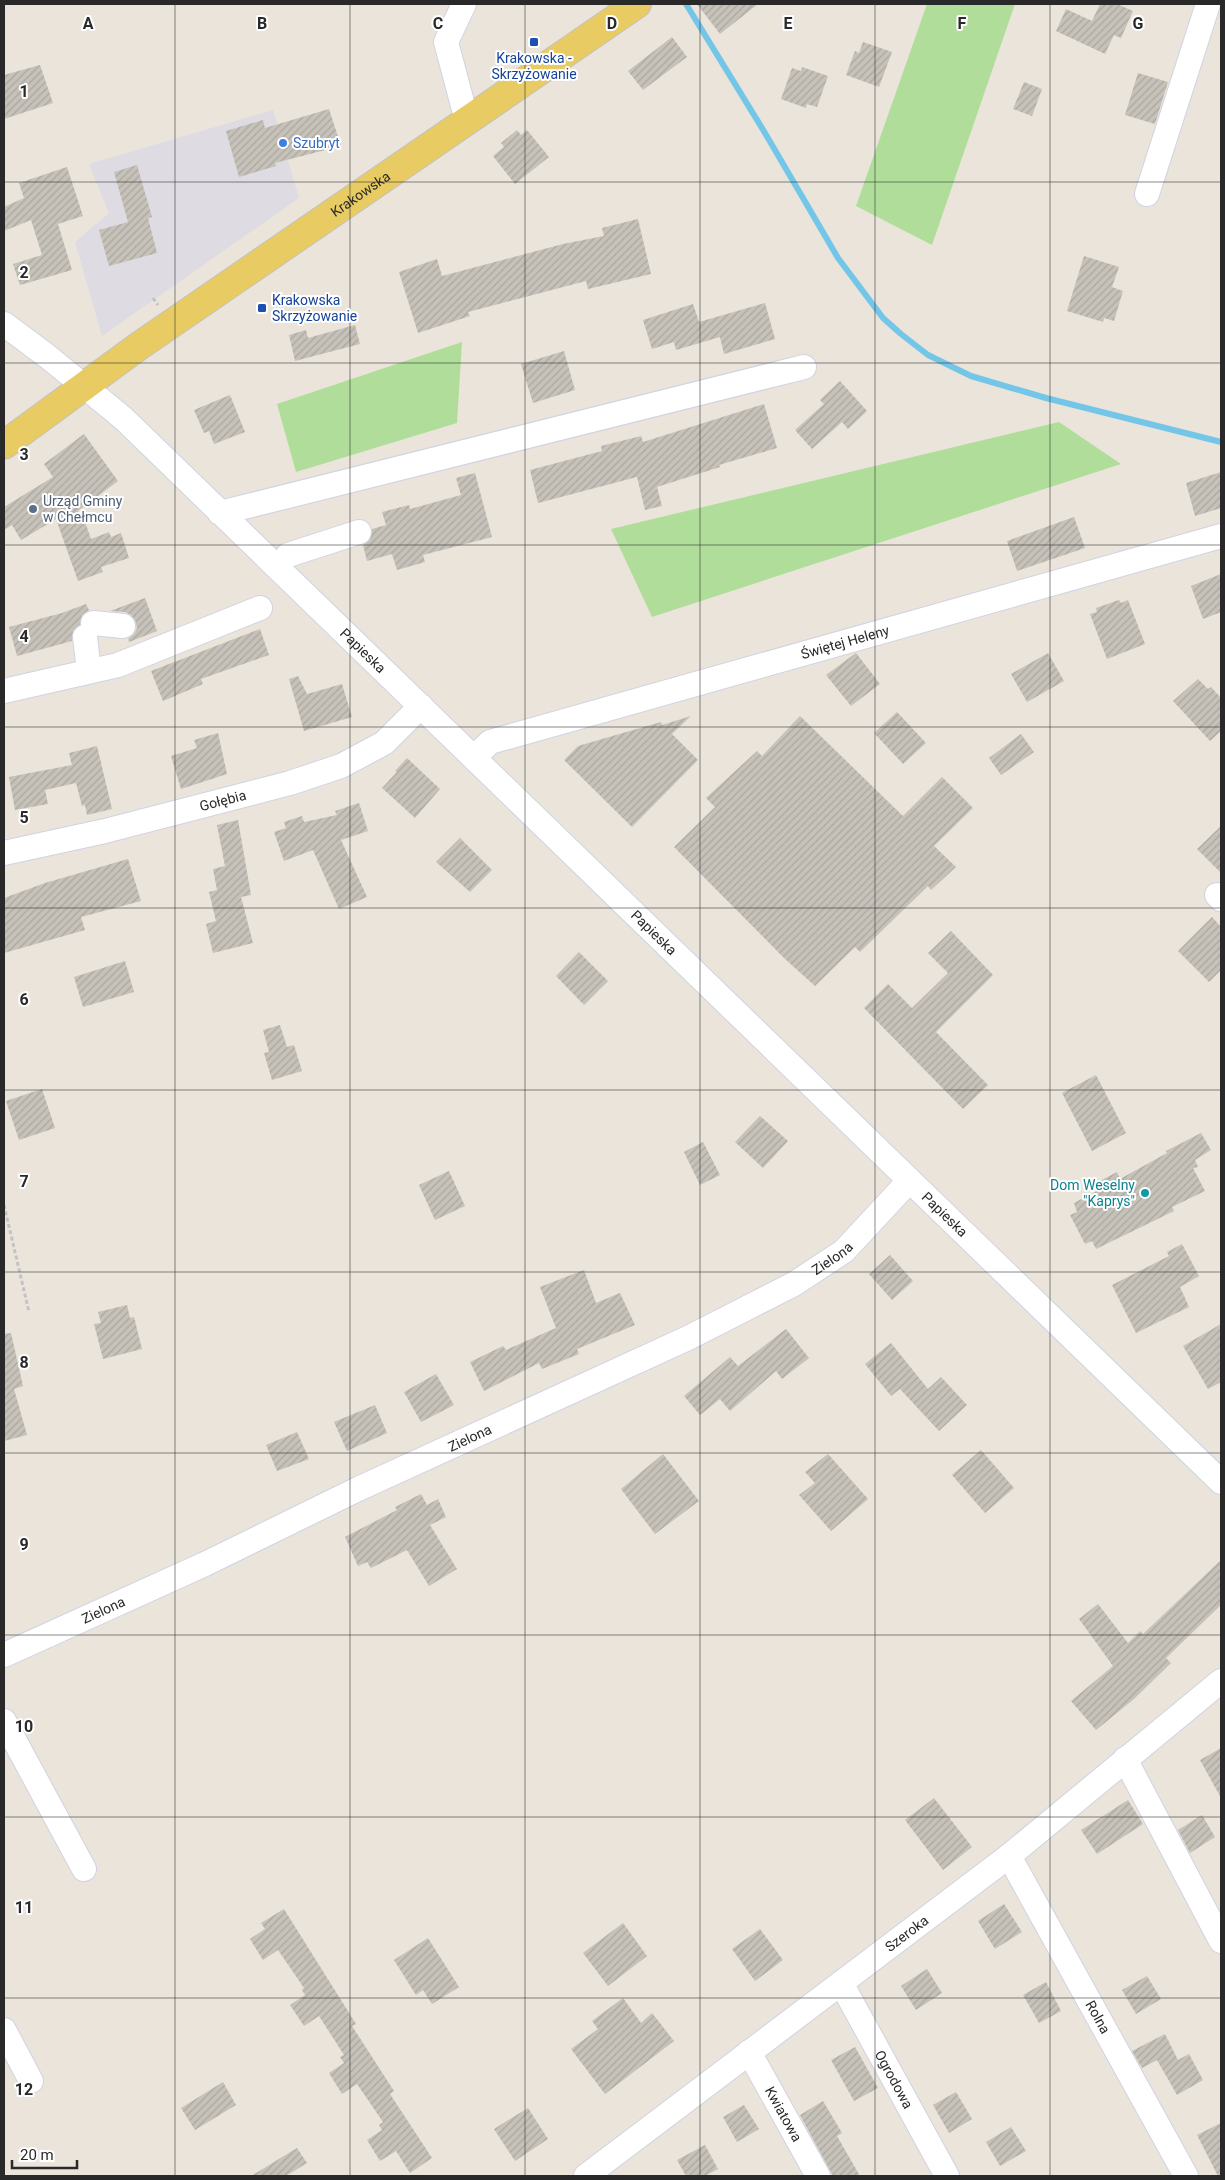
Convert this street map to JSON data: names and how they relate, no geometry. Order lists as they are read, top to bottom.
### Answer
{
  "streets": {
    "main road": ["Krakowska"],
    "street": [
      "Świętej Heleny",
      "Papieska",
      "Gołębia",
      "Zielona",
      "Szeroka",
      "Rolna",
      "Ogrodowa",
      "Kwiatowa"
    ]
  },
  "crossings": [
    ["Krakowska", "Papieska"],
    ["Świętej Heleny", "Papieska"],
    ["Papieska", "Gołębia"],
    ["Papieska", "Zielona"],
    ["Szeroka", "Rolna"],
    ["Szeroka", "Ogrodowa"],
    ["Szeroka", "Kwiatowa"]
  ],
  "places": {
    "transit": ["Krakowska - Skrzyżowanie", "Krakowska Skrzyżowanie"],
    "other": ["Szubryt", "Urząd Gminy w Chełmcu", "Dom Weselny \"Kaprys\""]
  },
  "scale_bar": "20 m",
  "grid": {
    "columns": [
      "A",
      "B",
      "C",
      "D",
      "E",
      "F",
      "G"
    ],
    "rows": [
      "1",
      "2",
      "3",
      "4",
      "5",
      "6",
      "7",
      "8",
      "9",
      "10",
      "11",
      "12"
    ]
  }
}
